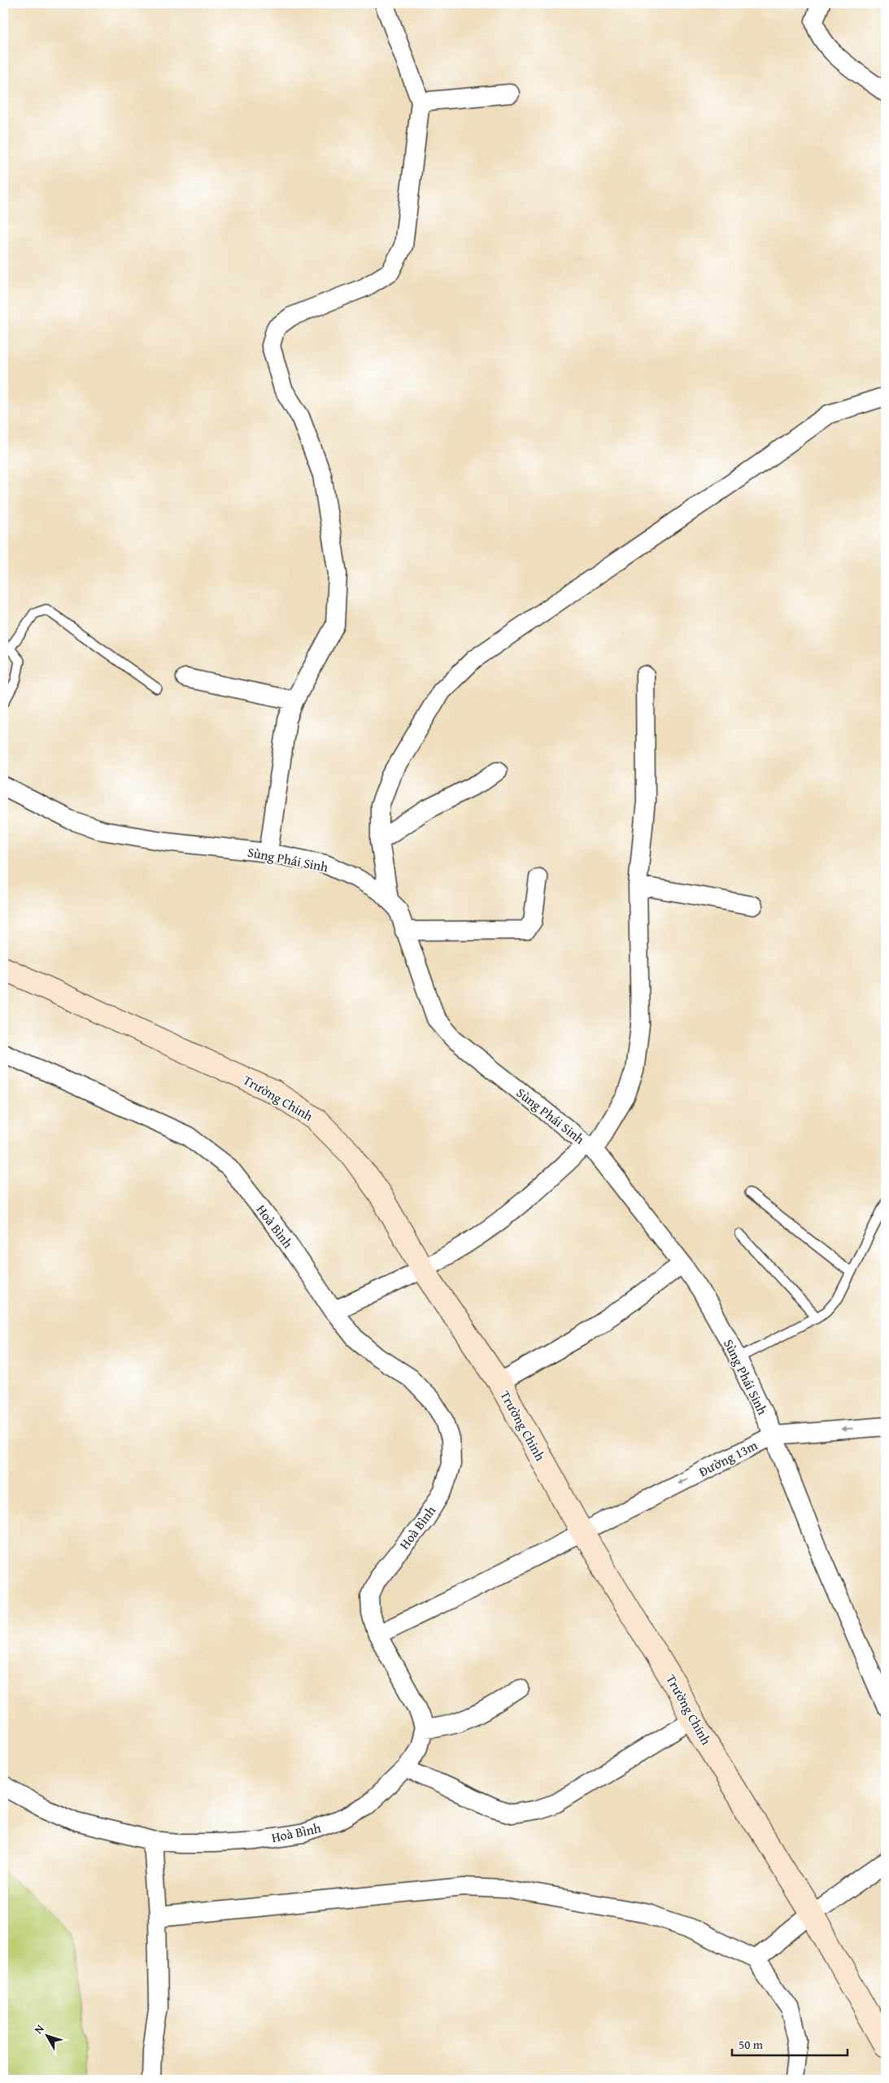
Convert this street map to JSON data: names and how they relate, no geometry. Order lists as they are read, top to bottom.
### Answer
{
  "streets": {
    "street": [
      "Sùng Phái Sinh",
      "Trường Chinh",
      "Hoà Bình",
      "Đường 13m"
    ]
  },
  "crossings": [
    ["Sùng Phái Sinh", "Đường 13m"],
    ["Trường Chinh", "Đường 13m"],
    ["Hoà Bình", "Đường 13m"]
  ],
  "one_way": ["Đường 13m"],
  "scale_bar": "50 m",
  "north": "top left"
}
